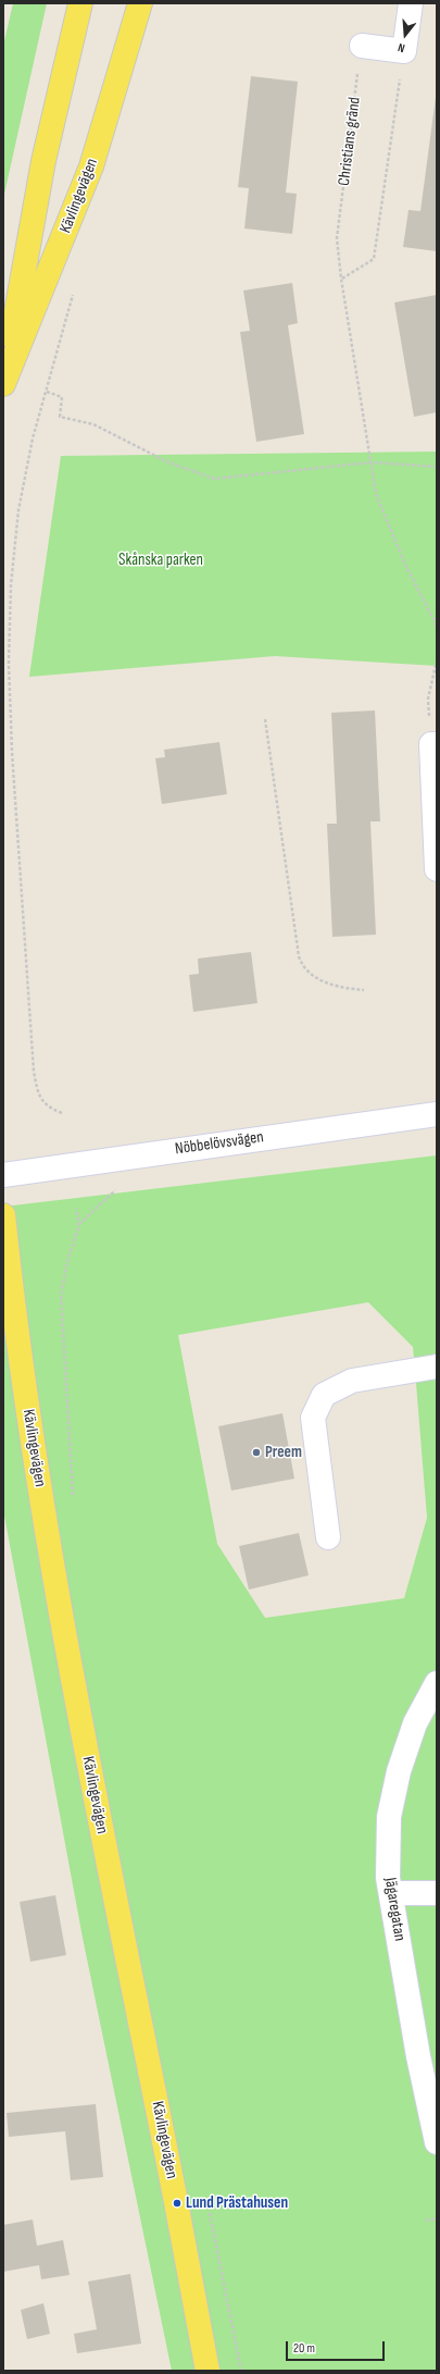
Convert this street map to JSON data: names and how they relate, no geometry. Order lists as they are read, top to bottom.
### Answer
{
  "streets": {
    "main road": ["Kävlingevägen"],
    "street": ["Nöbbelövsvägen", "Jägaregatan"],
    "path": ["Christians gränd"]
  },
  "parks": ["Skånska parken"],
  "places": ["Preem", "Lund Prästahusen"],
  "scale_bar": "20 m",
  "north": "bottom"
}
